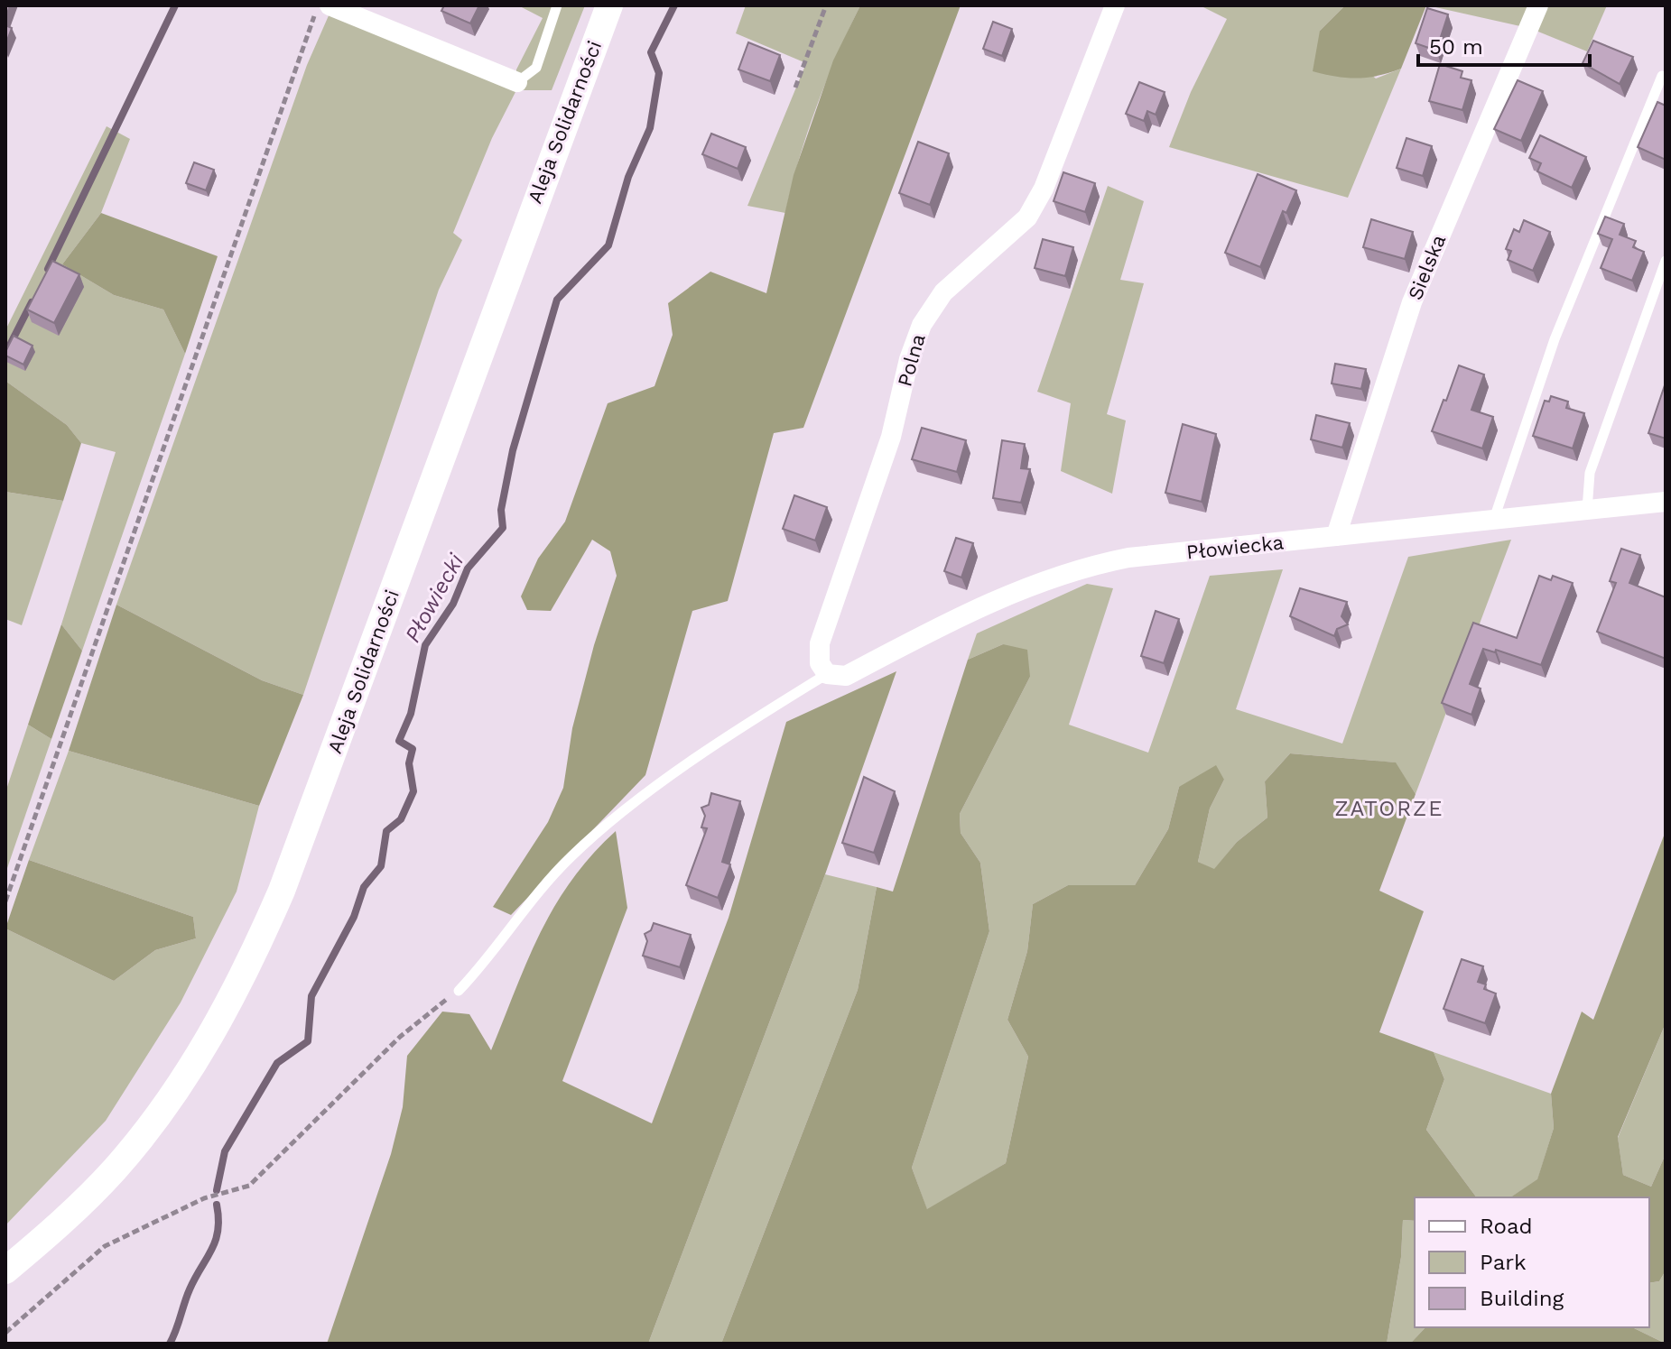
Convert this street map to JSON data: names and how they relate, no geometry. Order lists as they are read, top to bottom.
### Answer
{
  "streets": {
    "main road": ["Aleja Solidarności"],
    "street": ["Sielska", "Polna", "Płowiecka"]
  },
  "crossings": [
    ["Sielska", "Płowiecka"],
    ["Polna", "Płowiecka"]
  ],
  "districts": ["ZATORZE"],
  "water": ["Płowiecki"],
  "legend": ["Road", "Park", "Building"],
  "scale_bar": "50 m"
}
